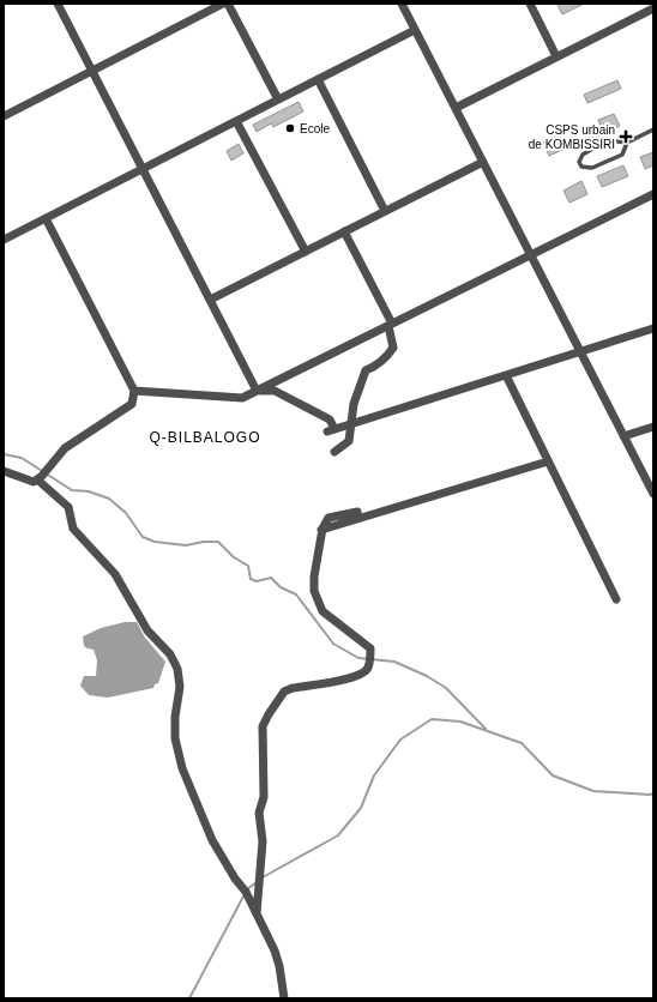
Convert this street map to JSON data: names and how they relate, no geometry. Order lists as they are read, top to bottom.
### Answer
{
  "districts": ["Q-BILBALOGO"],
  "places": {
    "other": ["Ecole"],
    "health": ["CSPS urbain de KOMBISSIRI"]
  }
}
